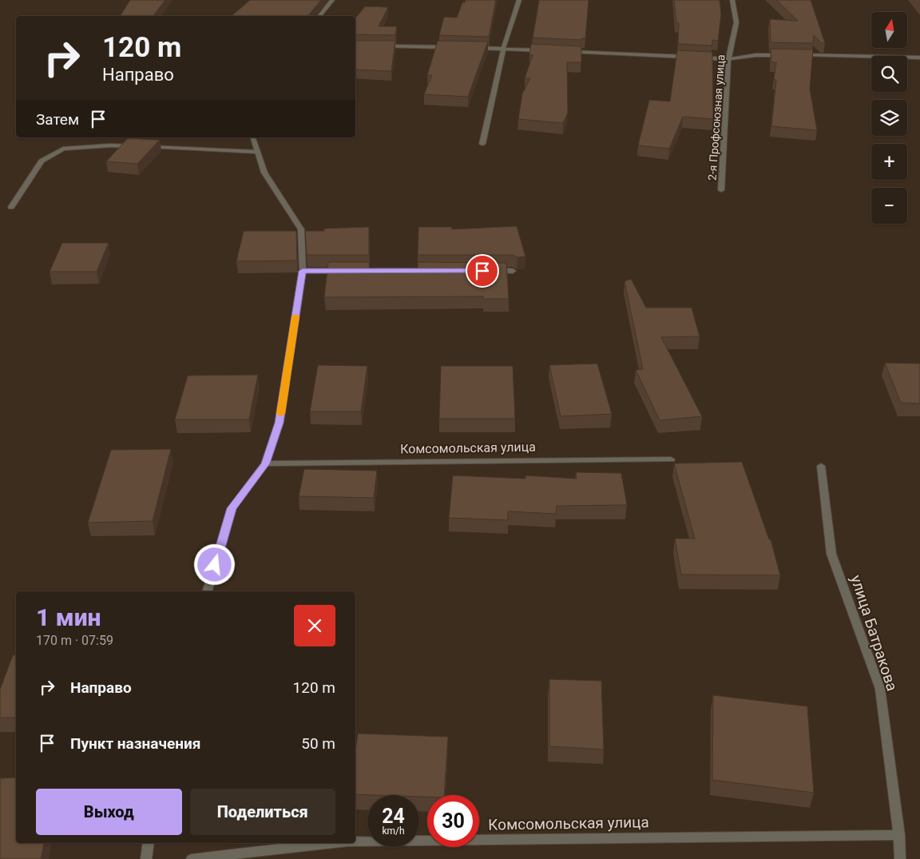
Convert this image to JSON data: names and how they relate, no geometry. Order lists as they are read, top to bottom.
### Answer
{
  "streets": {
    "street": ["2-я Профсоюзная улица", "Комсомольская улица", "улица Батракова"]
  },
  "crossings": [
    ["Комсомольская улица", "улица Батракова"]
  ],
  "north": "top",
  "page": {
    "map_buttons": ["+", "−"],
    "turn": ["120 m", "Направо"],
    "then": "Затем",
    "heading": ["1 мин", "170 m · 07:59"],
    "list": [
      {
        "name": "Направо",
        "value": "120 m"
      },
      {
        "name": "Пункт назначения",
        "value": "50 m"
      }
    ],
    "buttons": ["Выход", "Поделиться"],
    "speed": "24 km/h",
    "limit": "30"
  }
}
